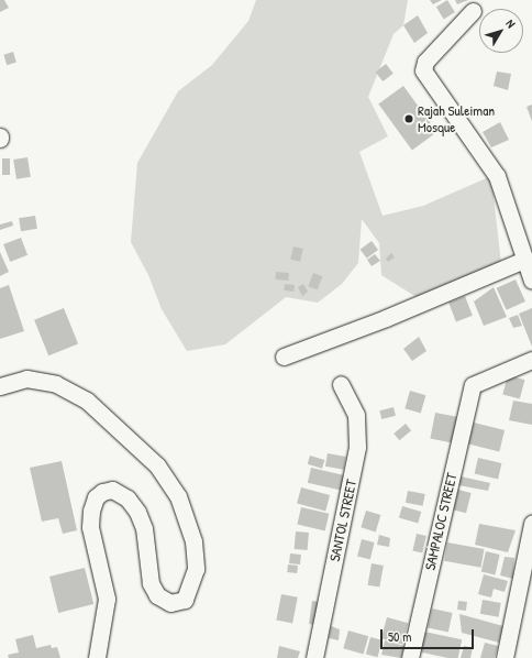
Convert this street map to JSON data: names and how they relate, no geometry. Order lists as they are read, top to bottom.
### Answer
{
  "streets": {
    "street": ["SANTOL STREET", "SAMPALOC STREET"]
  },
  "places": ["Rajah Suleiman Mosque"],
  "scale_bar": "50 m",
  "north": "top right"
}
